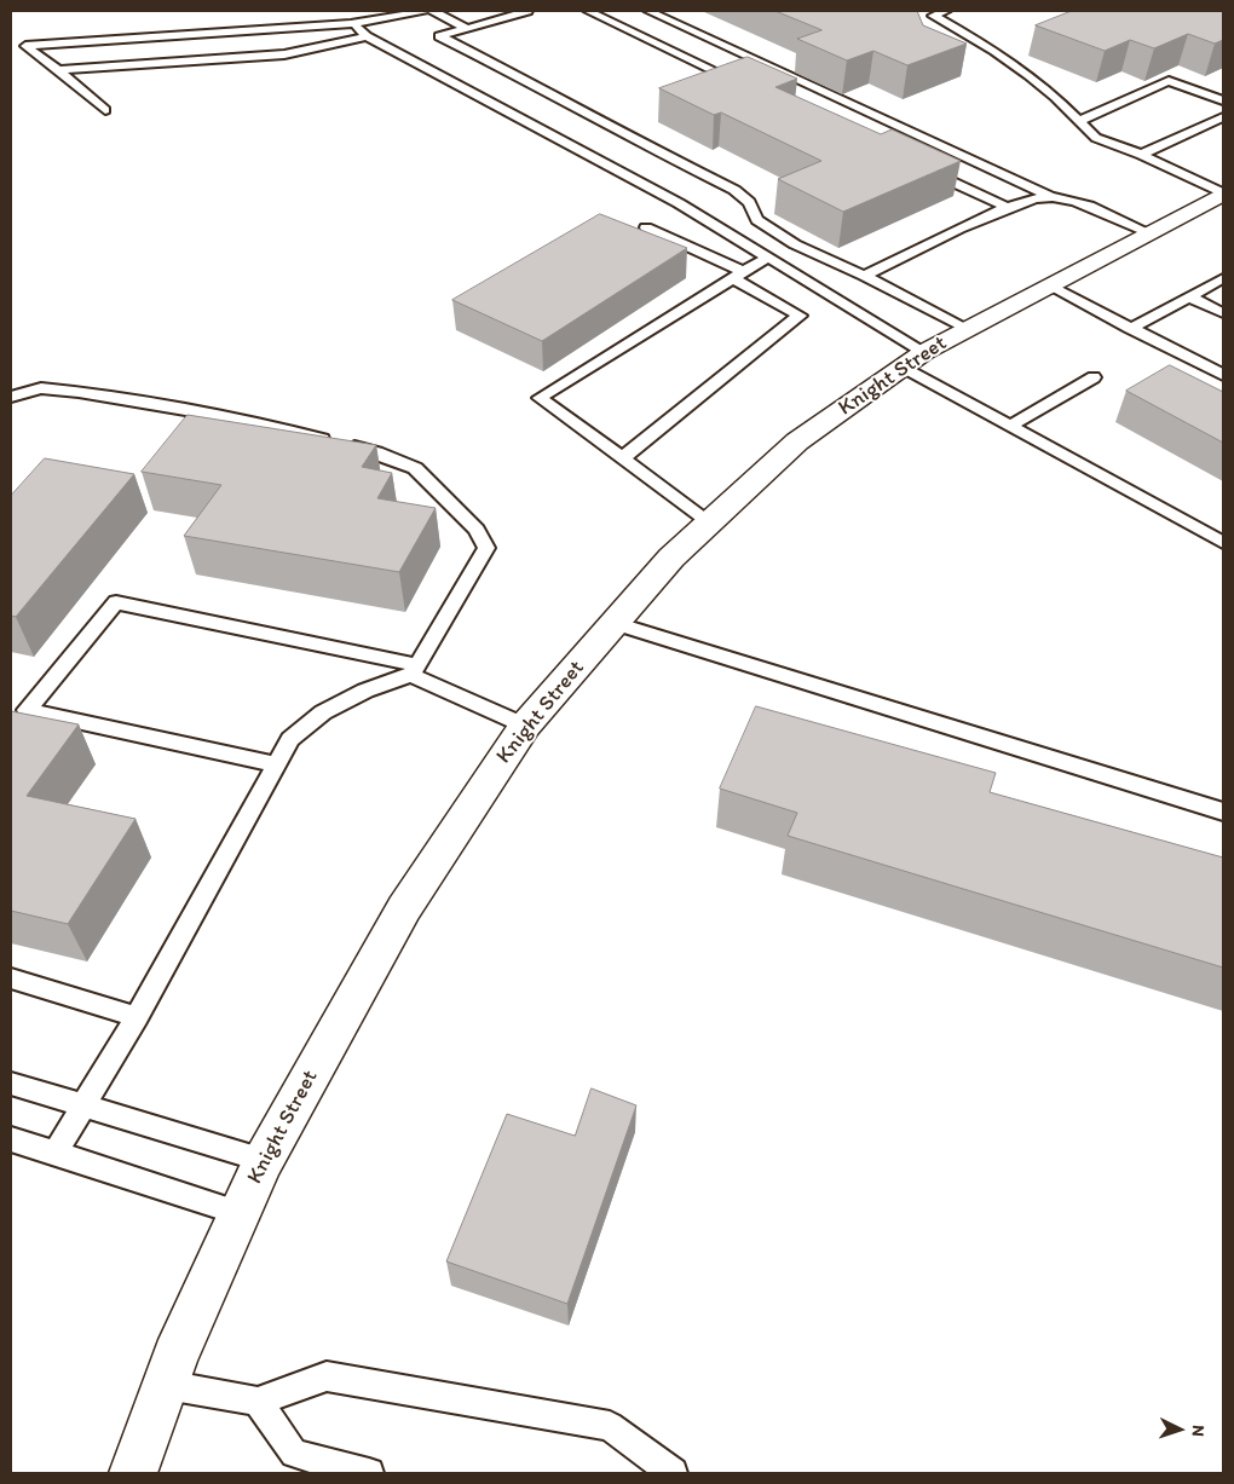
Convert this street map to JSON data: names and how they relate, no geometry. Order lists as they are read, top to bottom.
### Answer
{
  "streets": {
    "street": ["Knight Street"]
  },
  "north": "right"
}
